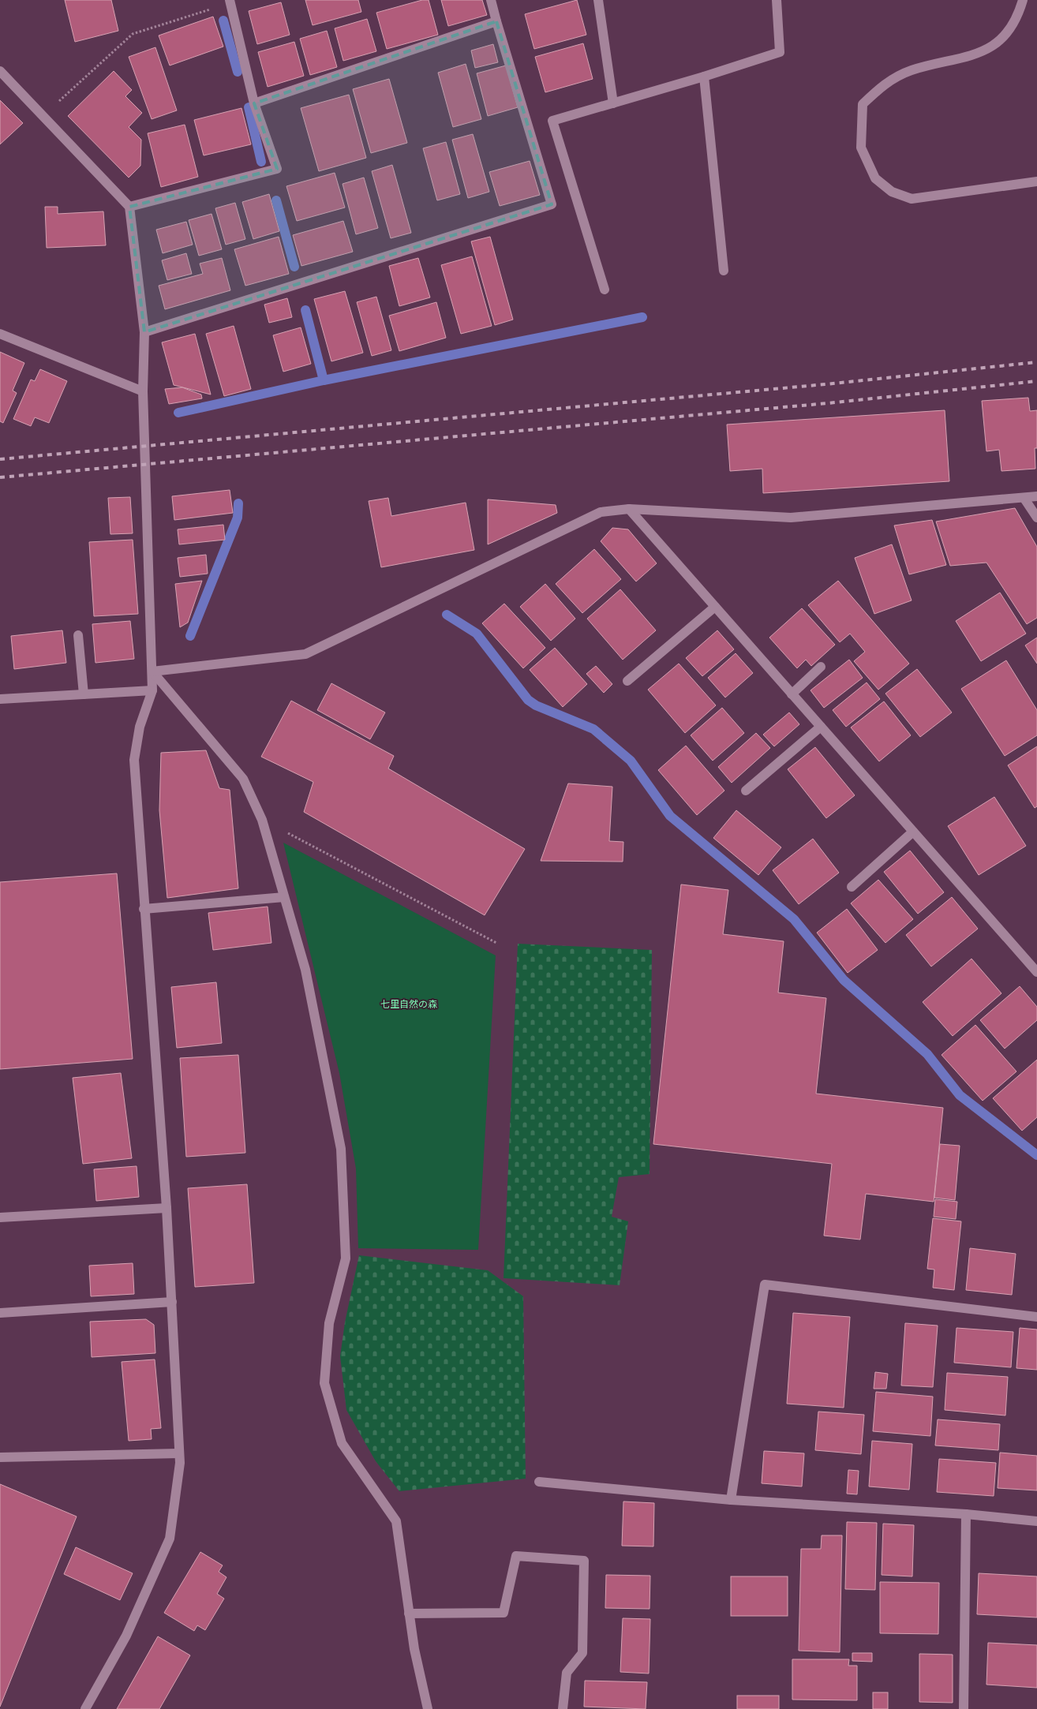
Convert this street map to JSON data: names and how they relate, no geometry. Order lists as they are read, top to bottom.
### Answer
{
  "parks": ["七里自然の森"]
}
